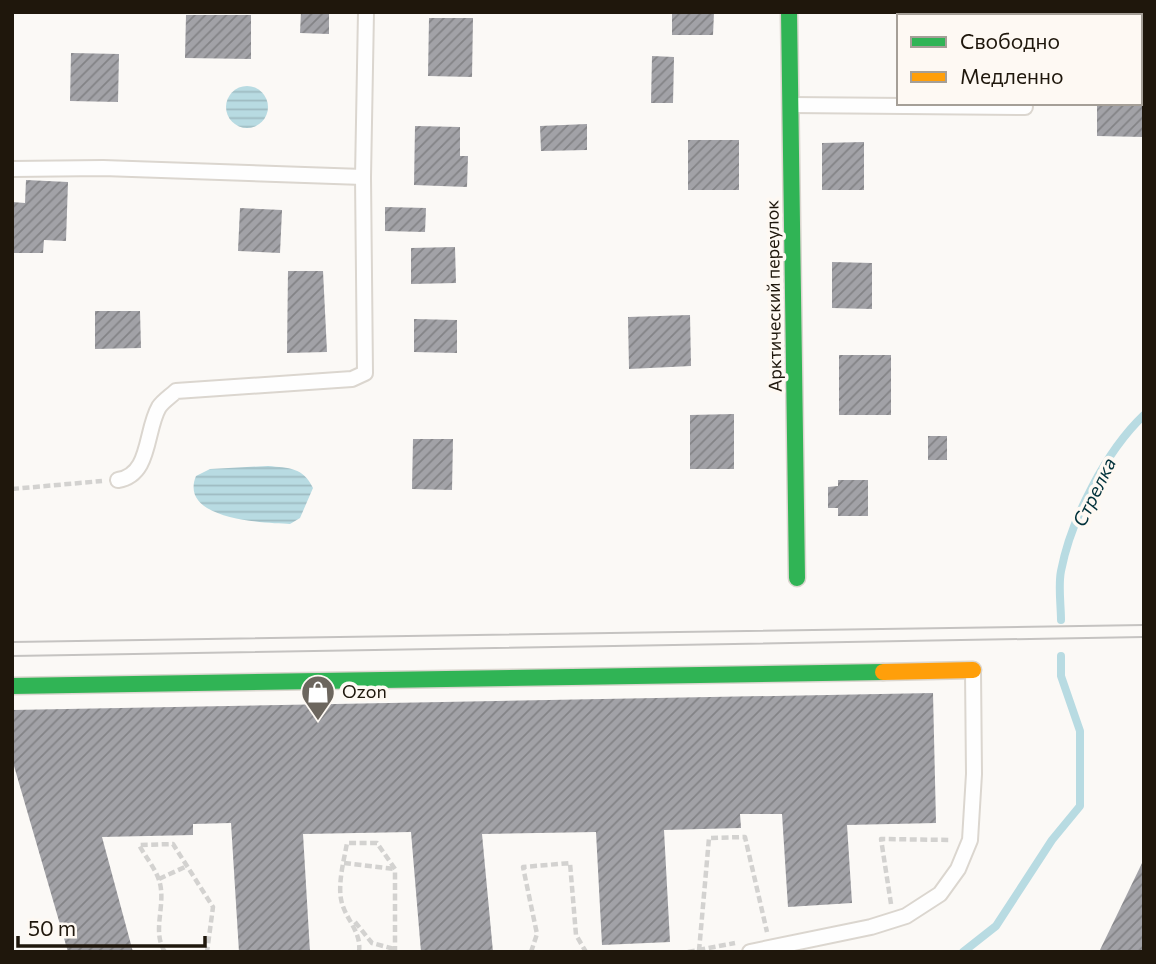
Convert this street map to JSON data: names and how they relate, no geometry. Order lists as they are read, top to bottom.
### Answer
{
  "streets": {
    "street": ["Арктический переулок"]
  },
  "water": ["Стрелка"],
  "places": {
    "shop": ["Ozon"]
  },
  "legend": ["Свободно", "Медленно"],
  "scale_bar": "50 m"
}
